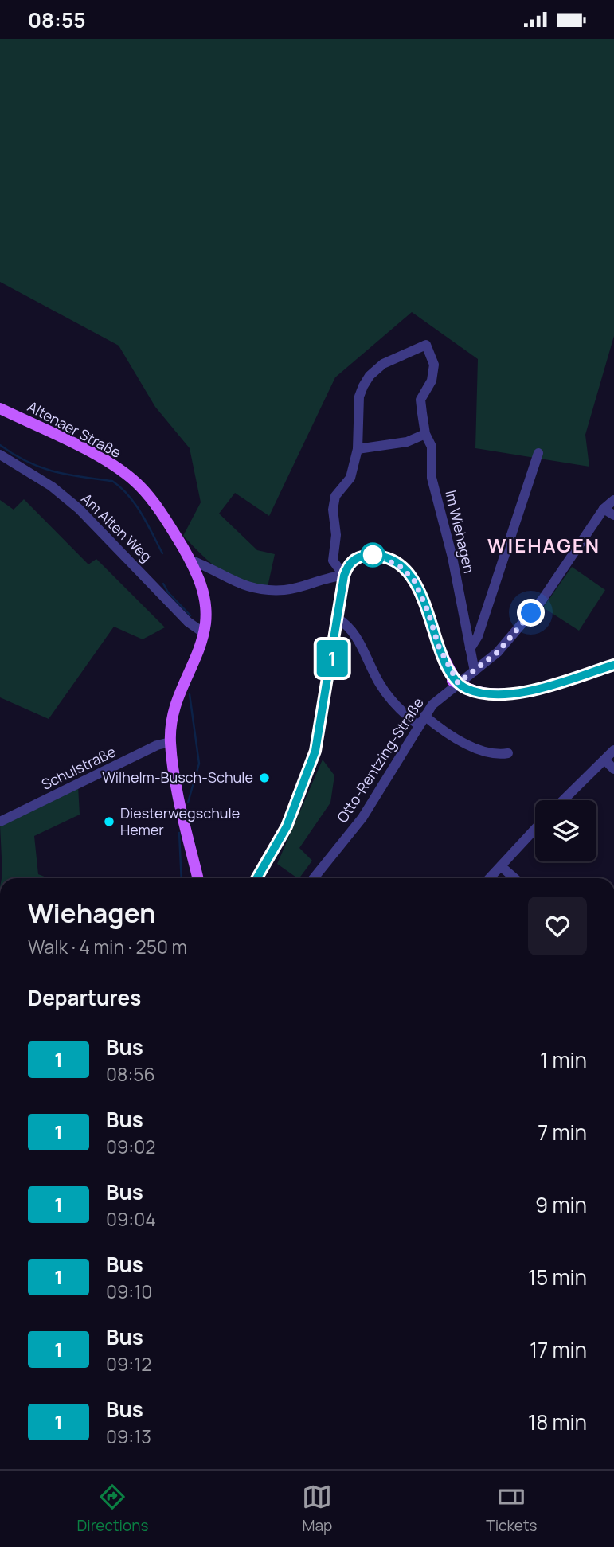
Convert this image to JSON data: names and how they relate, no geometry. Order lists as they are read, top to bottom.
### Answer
{
  "streets": {
    "main road": ["Altenaer Straße"],
    "street": [
      "Am Alten Weg",
      "Im Wiehagen",
      "Otto-Rentzing-Straße",
      "Schulstraße"
    ]
  },
  "crossings": [
    ["Altenaer Straße", "Am Alten Weg"],
    ["Altenaer Straße", "Schulstraße"],
    ["Im Wiehagen", "Otto-Rentzing-Straße"]
  ],
  "districts": ["WIEHAGEN"],
  "places": ["Wilhelm-Busch-Schule", "Diesterwegschule Hemer"],
  "lines": ["bus line 1"],
  "page": {
    "status": "08:55",
    "on_map": "1",
    "heading": [
      ["Wiehagen", "Walk · 4 min · 250 m"],
      "Departures"
    ],
    "list": [
      {
        "mark": "1",
        "name": "Bus",
        "note": "08:56",
        "value": "1 min"
      },
      {
        "mark": "1",
        "name": "Bus",
        "note": "09:02",
        "value": "7 min"
      },
      {
        "mark": "1",
        "name": "Bus",
        "note": "09:04",
        "value": "9 min"
      },
      {
        "mark": "1",
        "name": "Bus",
        "note": "09:10",
        "value": "15 min"
      },
      {
        "mark": "1",
        "name": "Bus",
        "note": "09:12",
        "value": "17 min"
      },
      {
        "mark": "1",
        "name": "Bus",
        "note": "09:13",
        "value": "18 min"
      }
    ],
    "tabs": ["Directions", "Map", "Tickets"]
  }
}
